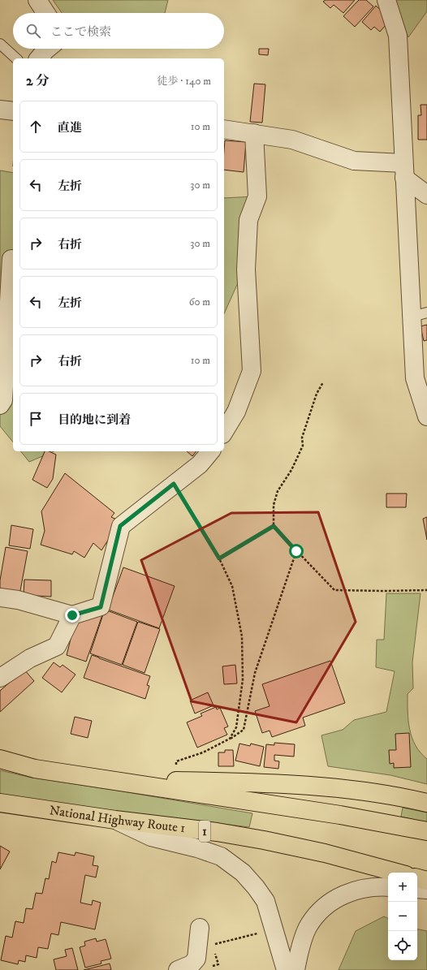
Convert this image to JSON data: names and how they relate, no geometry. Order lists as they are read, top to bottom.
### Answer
{
  "streets": {
    "highway": ["National Highway Route 1", "1"]
  },
  "page": {
    "search": "ここで検索",
    "heading": ["2 分", "徒歩 · 140 m"],
    "list": [
      ["直進", "10 m"],
      ["左折", "30 m"],
      ["右折", "30 m"],
      ["左折", "60 m"],
      ["右折", "10 m"],
      "目的地に到着"
    ],
    "map_buttons": ["+", "−"]
  }
}
